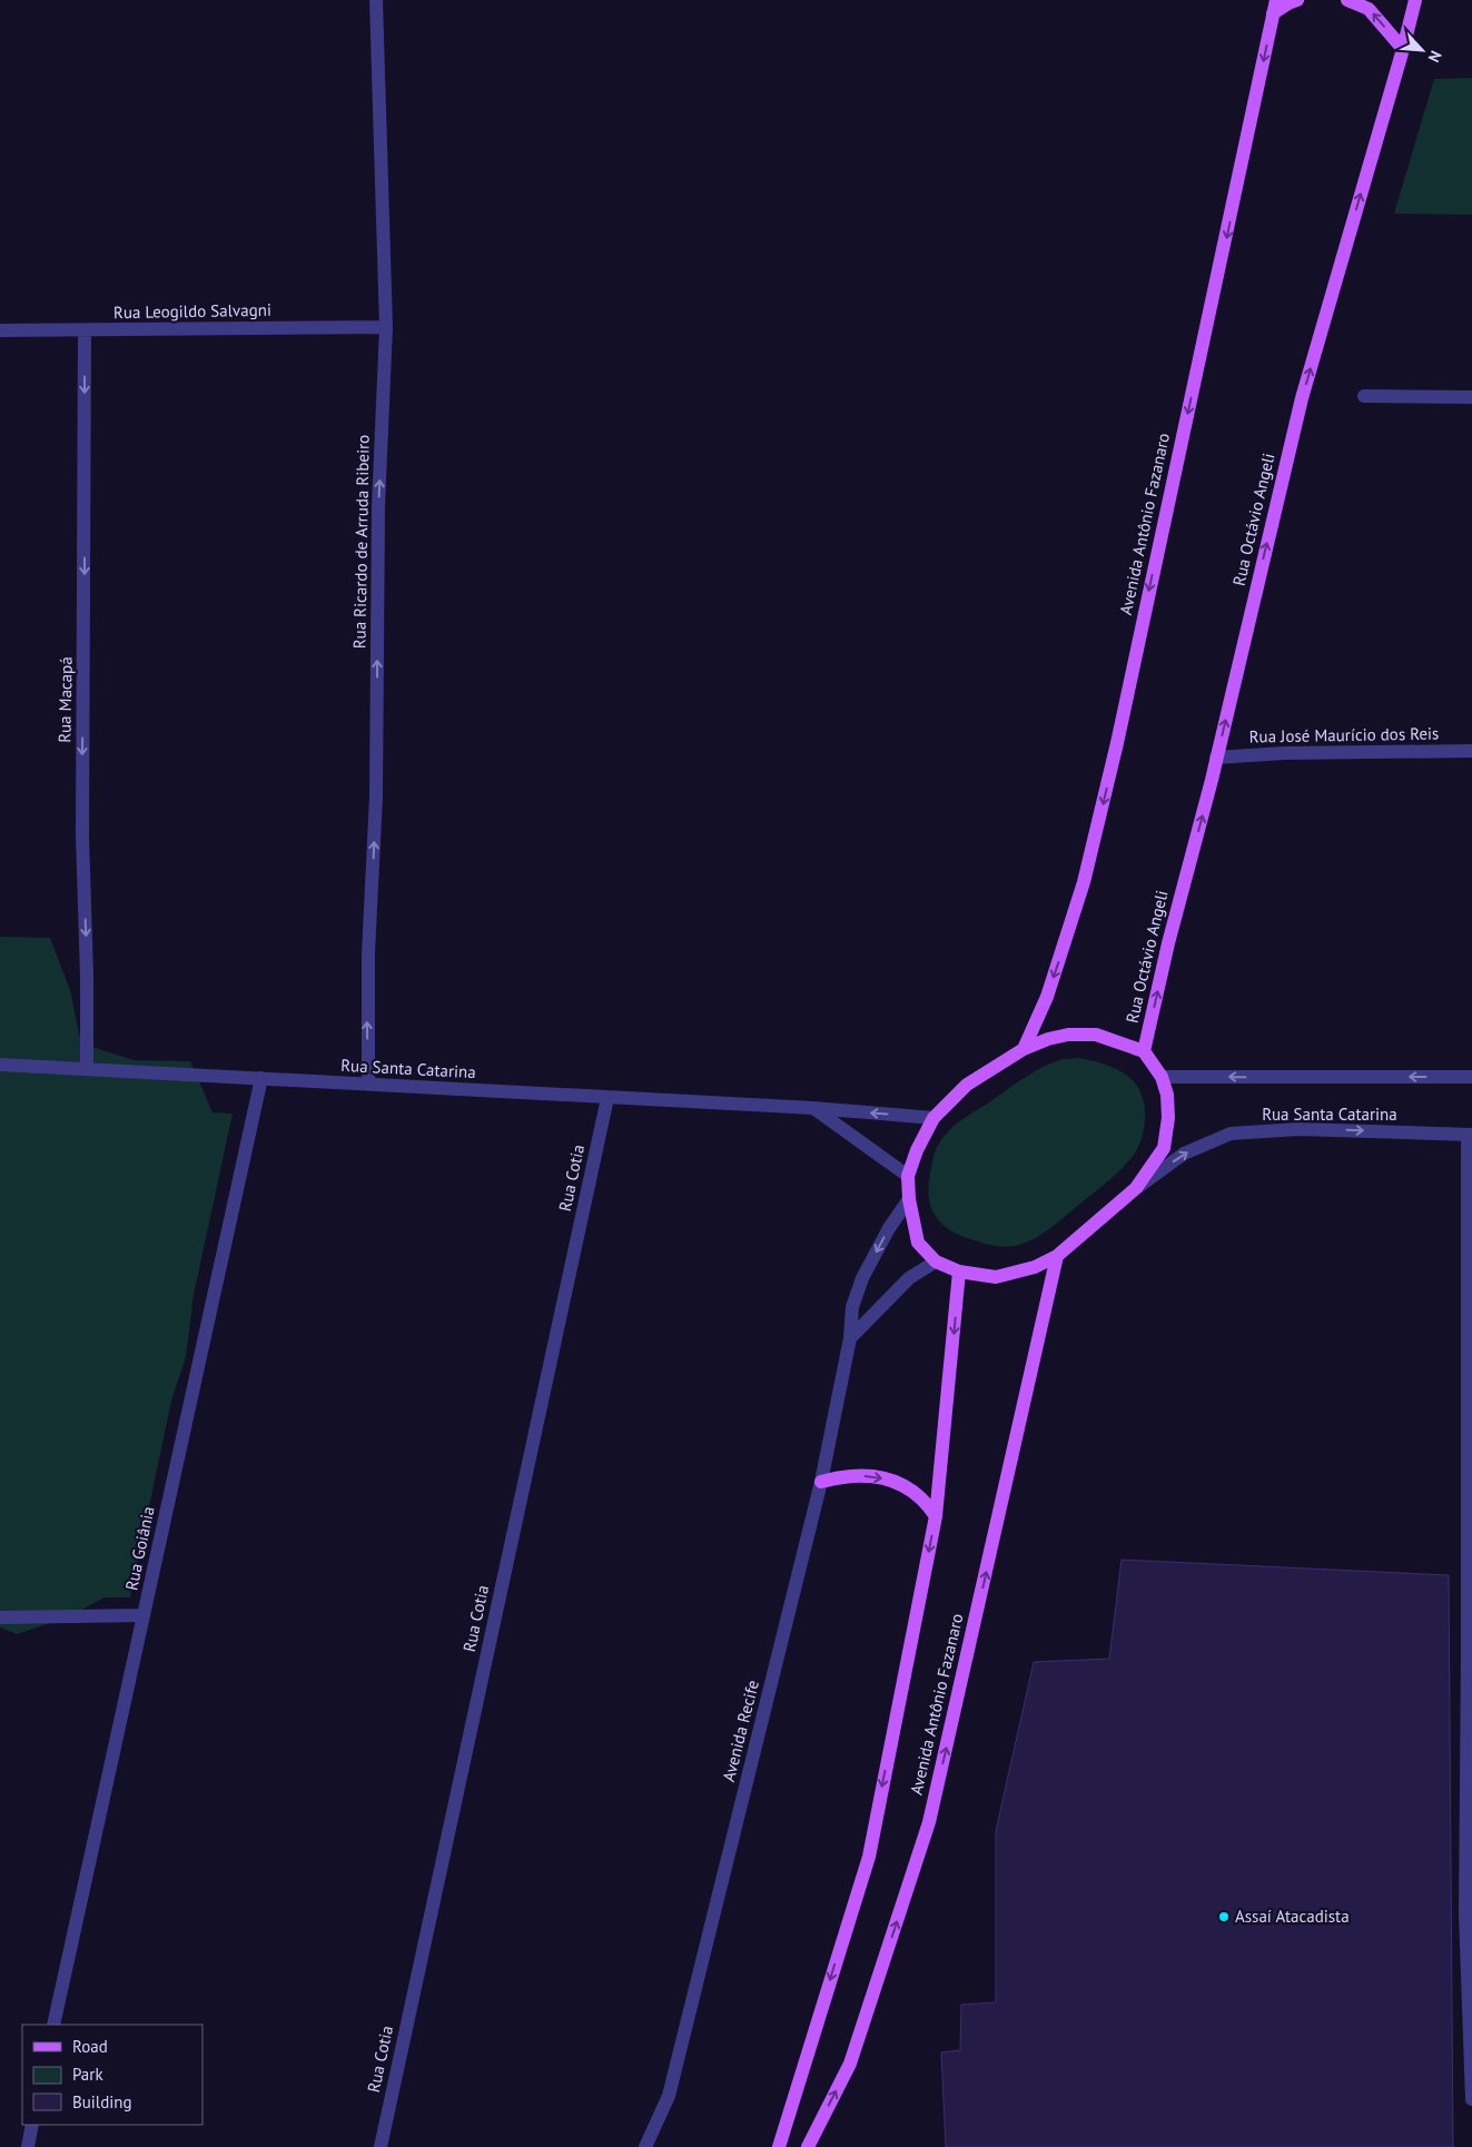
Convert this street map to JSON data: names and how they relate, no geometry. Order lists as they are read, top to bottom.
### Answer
{
  "streets": {
    "main road": ["Rua Octávio Angeli", "Avenida Antônio Fazanaro"],
    "street": [
      "Rua Leogildo Salvagni",
      "Rua Ricardo de Arruda Ribeiro",
      "Rua Macapá",
      "Rua José Maurício dos Reis",
      "Rua Santa Catarina",
      "Rua Cotia",
      "Rua Goiânia",
      "Avenida Recife"
    ]
  },
  "crossings": [
    ["Rua Leogildo Salvagni", "Rua Ricardo de Arruda Ribeiro"],
    ["Rua Leogildo Salvagni", "Rua Macapá"],
    ["Rua Octávio Angeli", "Rua José Maurício dos Reis"],
    ["Rua Ricardo de Arruda Ribeiro", "Rua Santa Catarina"],
    ["Rua Macapá", "Rua Santa Catarina"],
    ["Rua Santa Catarina", "Rua Cotia"],
    ["Rua Santa Catarina", "Rua Goiânia"]
  ],
  "one_way": ["Rua Octávio Angeli", "Rua Ricardo de Arruda Ribeiro", "Rua Macapá"],
  "places": ["Assaí Atacadista"],
  "legend": ["Road", "Park", "Building"],
  "north": "bottom right"
}
